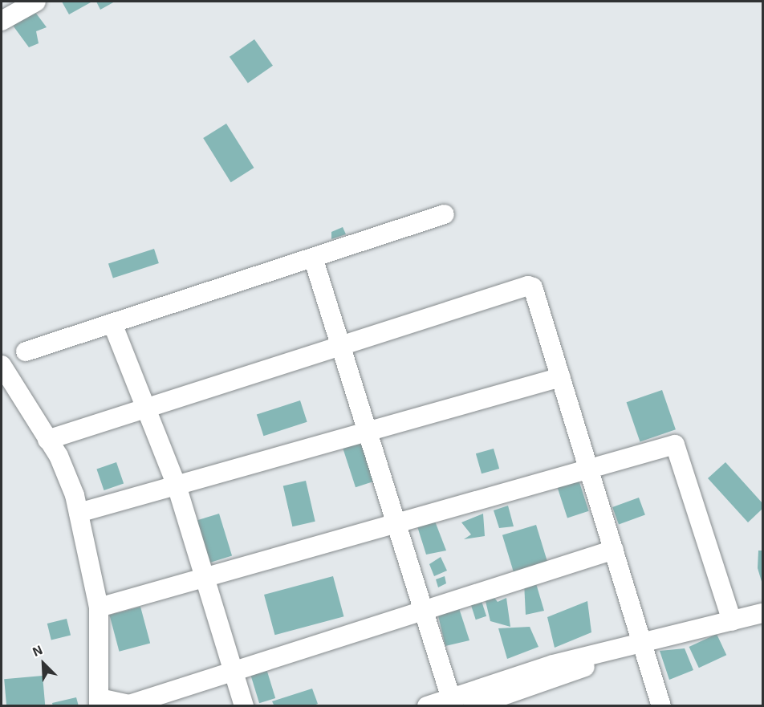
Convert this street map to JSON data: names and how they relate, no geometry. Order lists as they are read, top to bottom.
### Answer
{
  "north": "top left"
}
